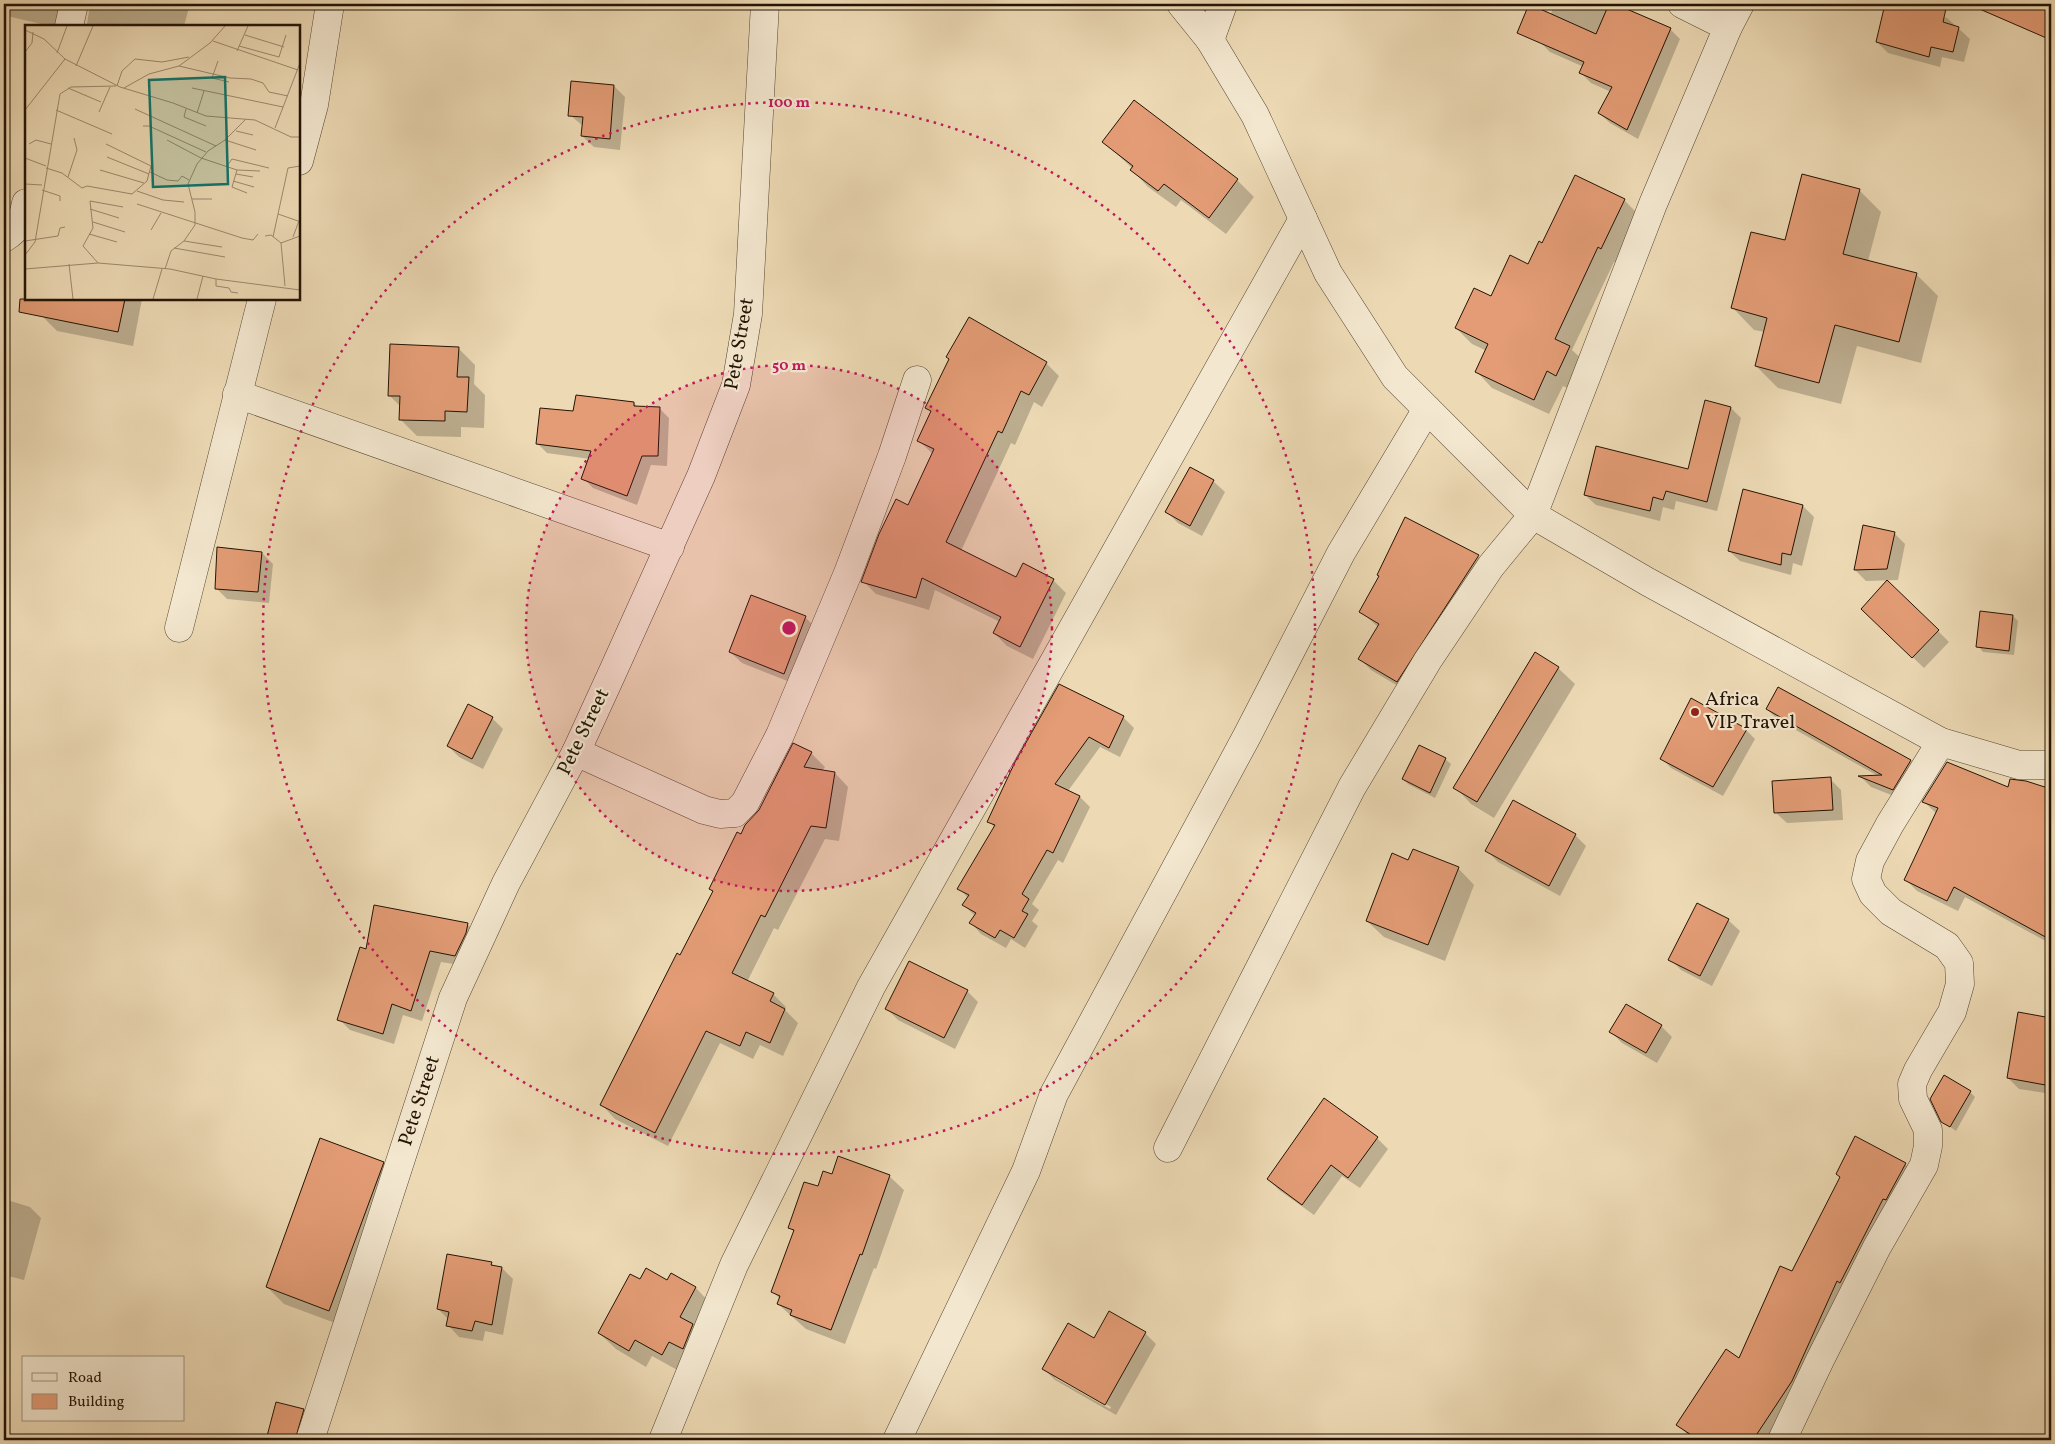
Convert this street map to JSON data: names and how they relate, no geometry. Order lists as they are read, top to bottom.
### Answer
{
  "streets": {
    "street": ["Pete Street"]
  },
  "places": ["Africa VIP Travel"],
  "legend": ["Road", "Building"],
  "rings": ["100 m", "50 m"]
}
